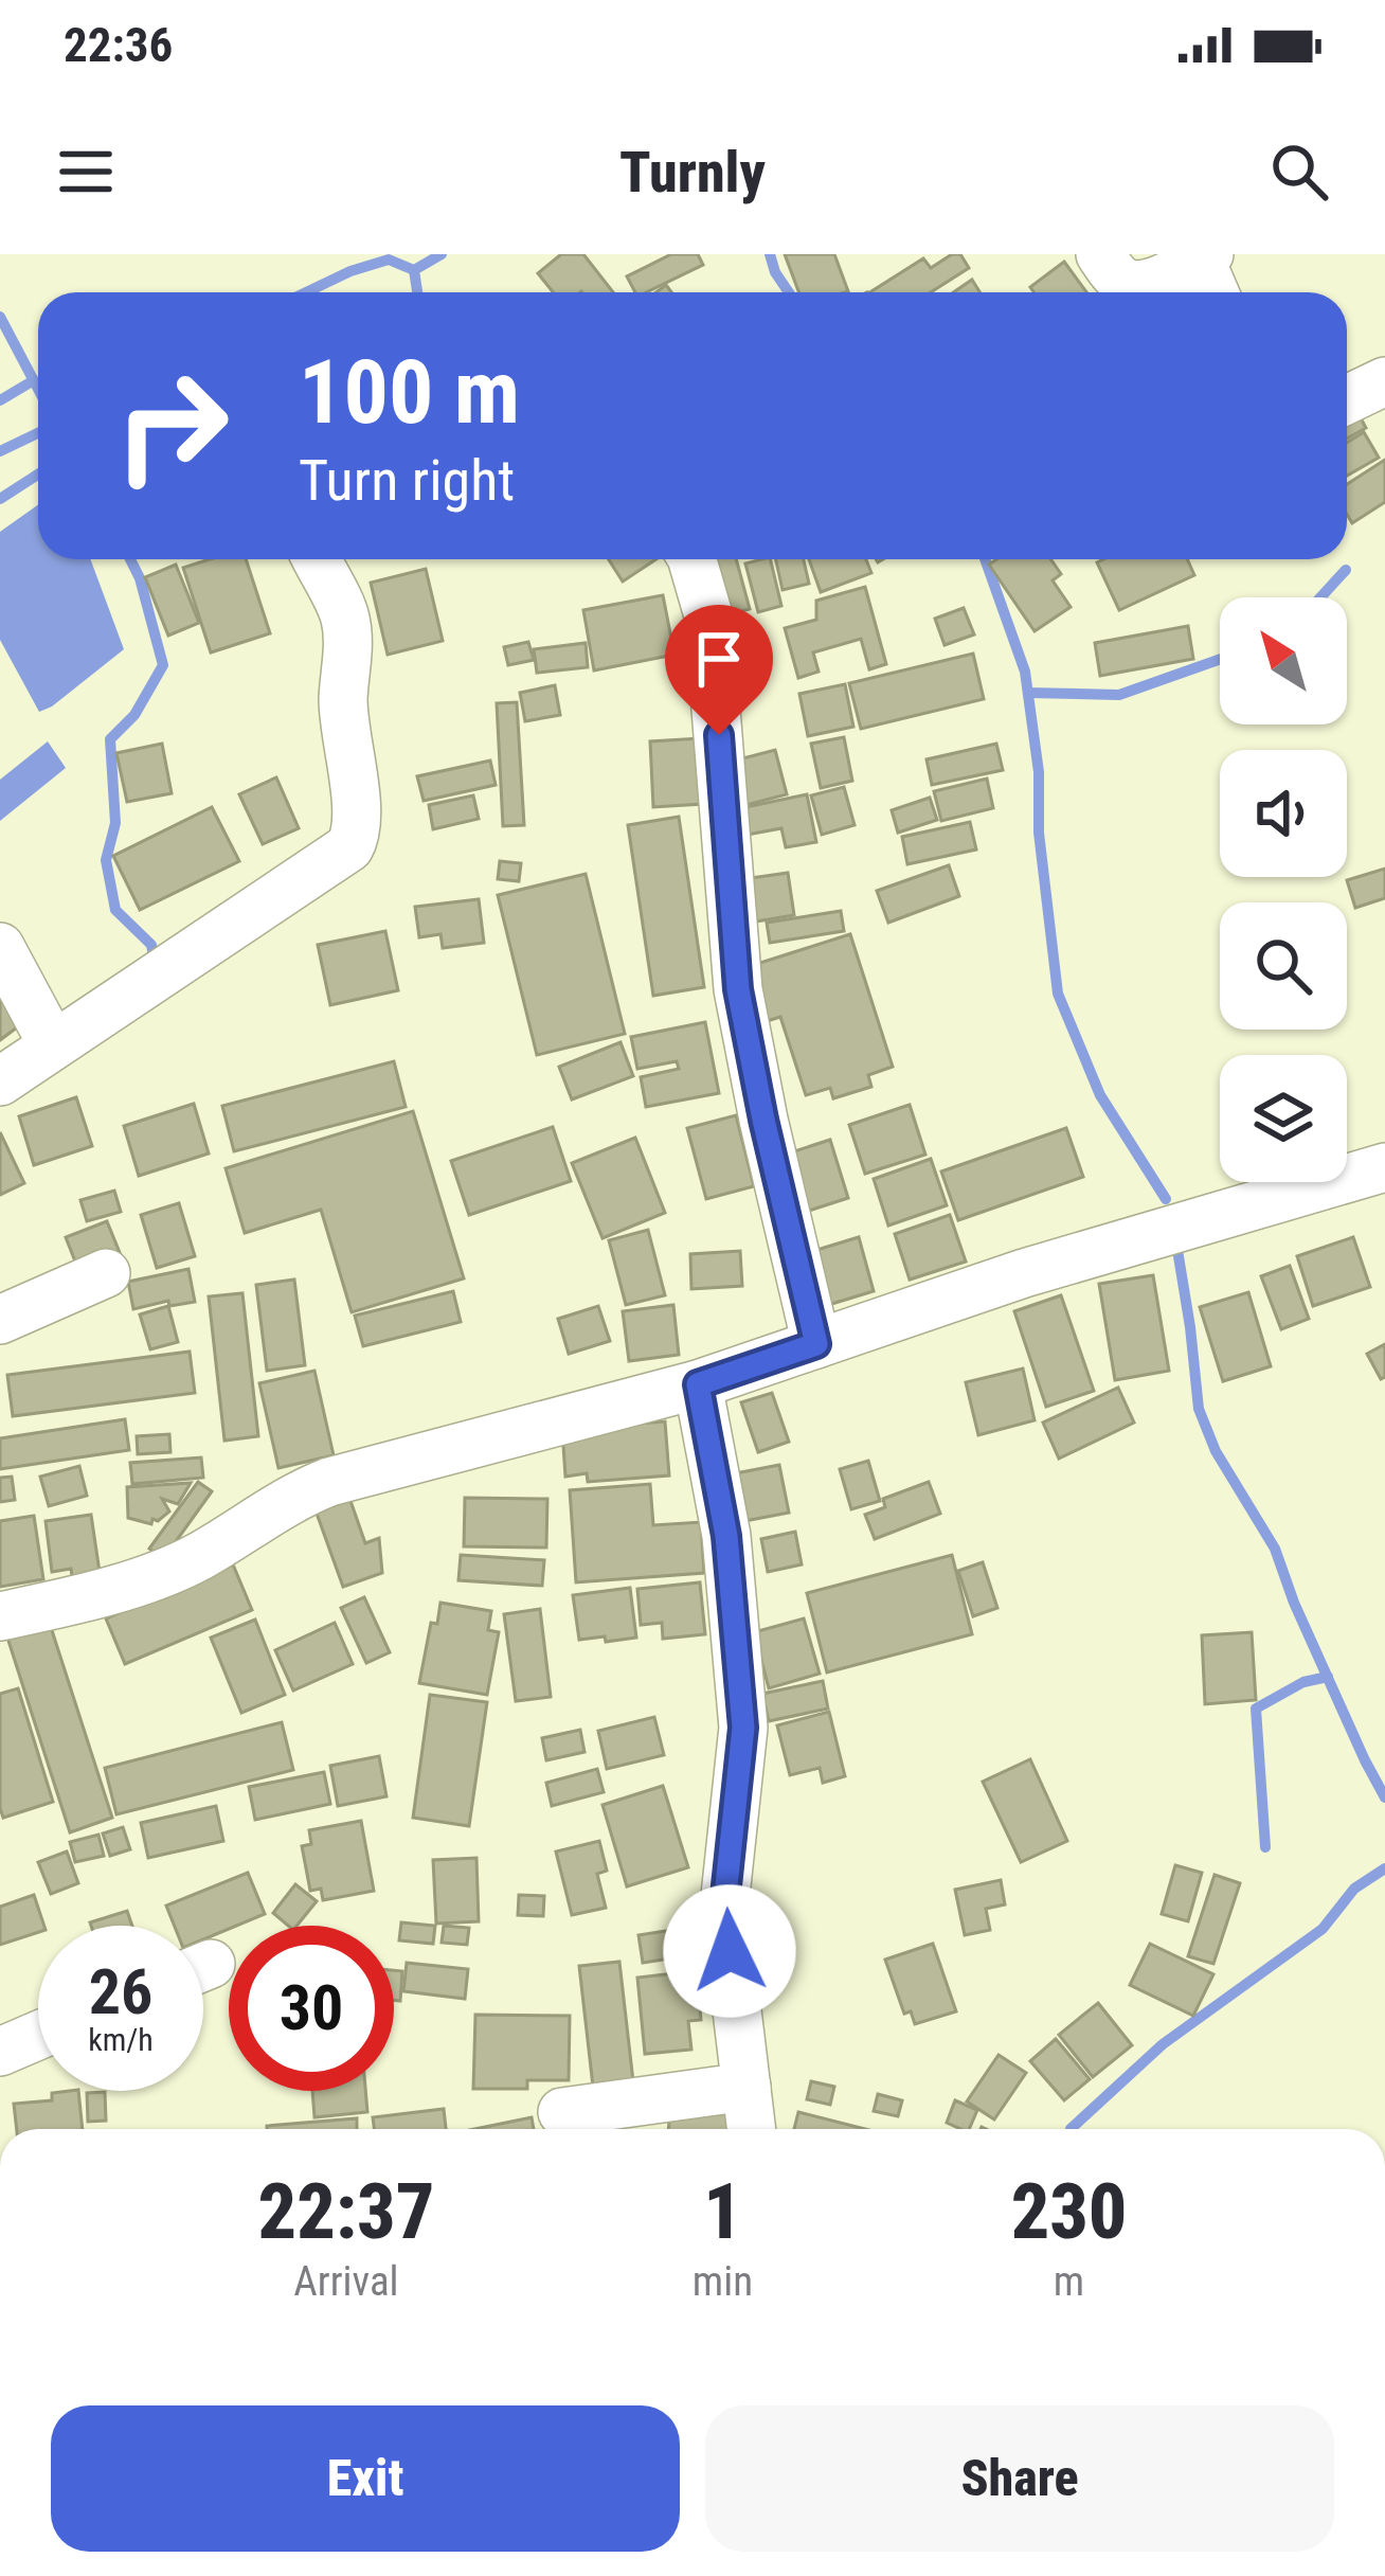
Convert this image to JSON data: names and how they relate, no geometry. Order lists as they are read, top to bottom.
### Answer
{
  "north": "top left",
  "page": {
    "status": "22:36",
    "header": "Turnly",
    "turn": ["100 m", "Turn right"],
    "speed": "26 km/h",
    "limit": "30",
    "eta": [
      "22:37",
      "Arrival",
      "1",
      "min",
      "230",
      "m"
    ],
    "buttons": ["Exit", "Share"]
  }
}
